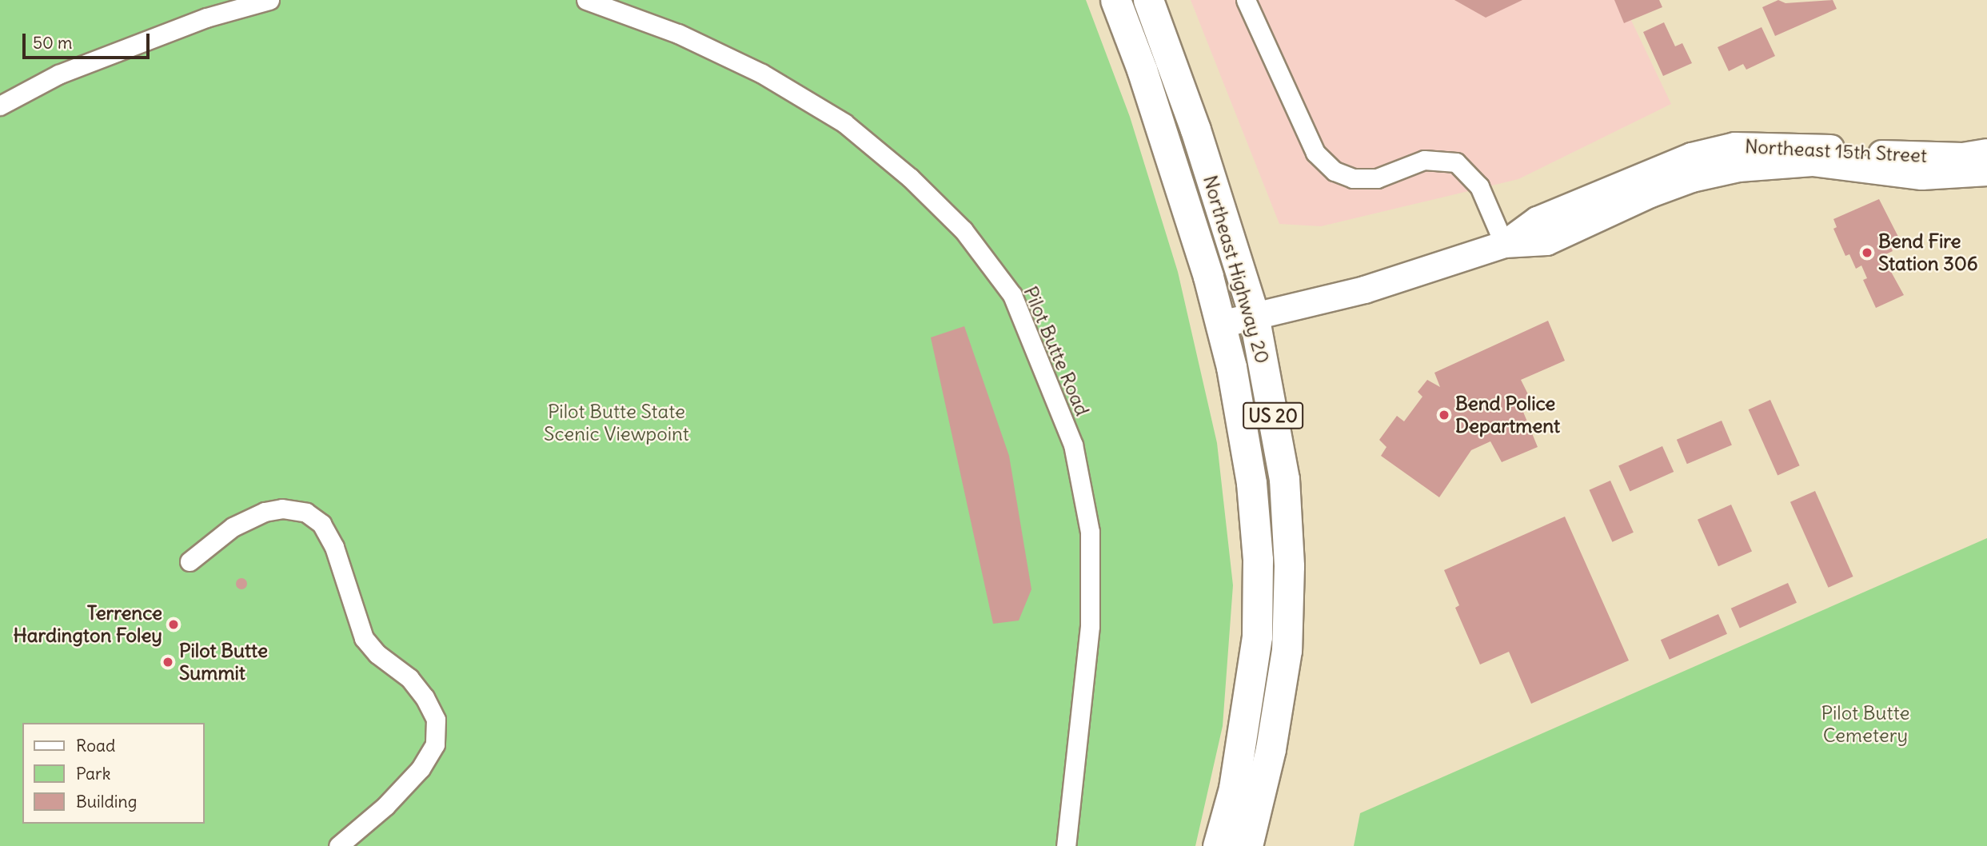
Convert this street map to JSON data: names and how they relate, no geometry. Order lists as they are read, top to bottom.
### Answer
{
  "streets": {
    "main road": ["Northeast 15th Street", "Northeast Highway 20", "US 20"],
    "street": ["Pilot Butte Road"]
  },
  "crossings": [
    ["Northeast 15th Street", "Northeast Highway 20"]
  ],
  "parks": ["Pilot Butte State Scenic Viewpoint", "Pilot Butte Cemetery"],
  "places": [
    "Bend Fire Station 306",
    "Bend Police Department",
    "Terrence Hardington Foley",
    "Pilot Butte Summit"
  ],
  "legend": ["Road", "Park", "Building"],
  "scale_bar": "50 m"
}
